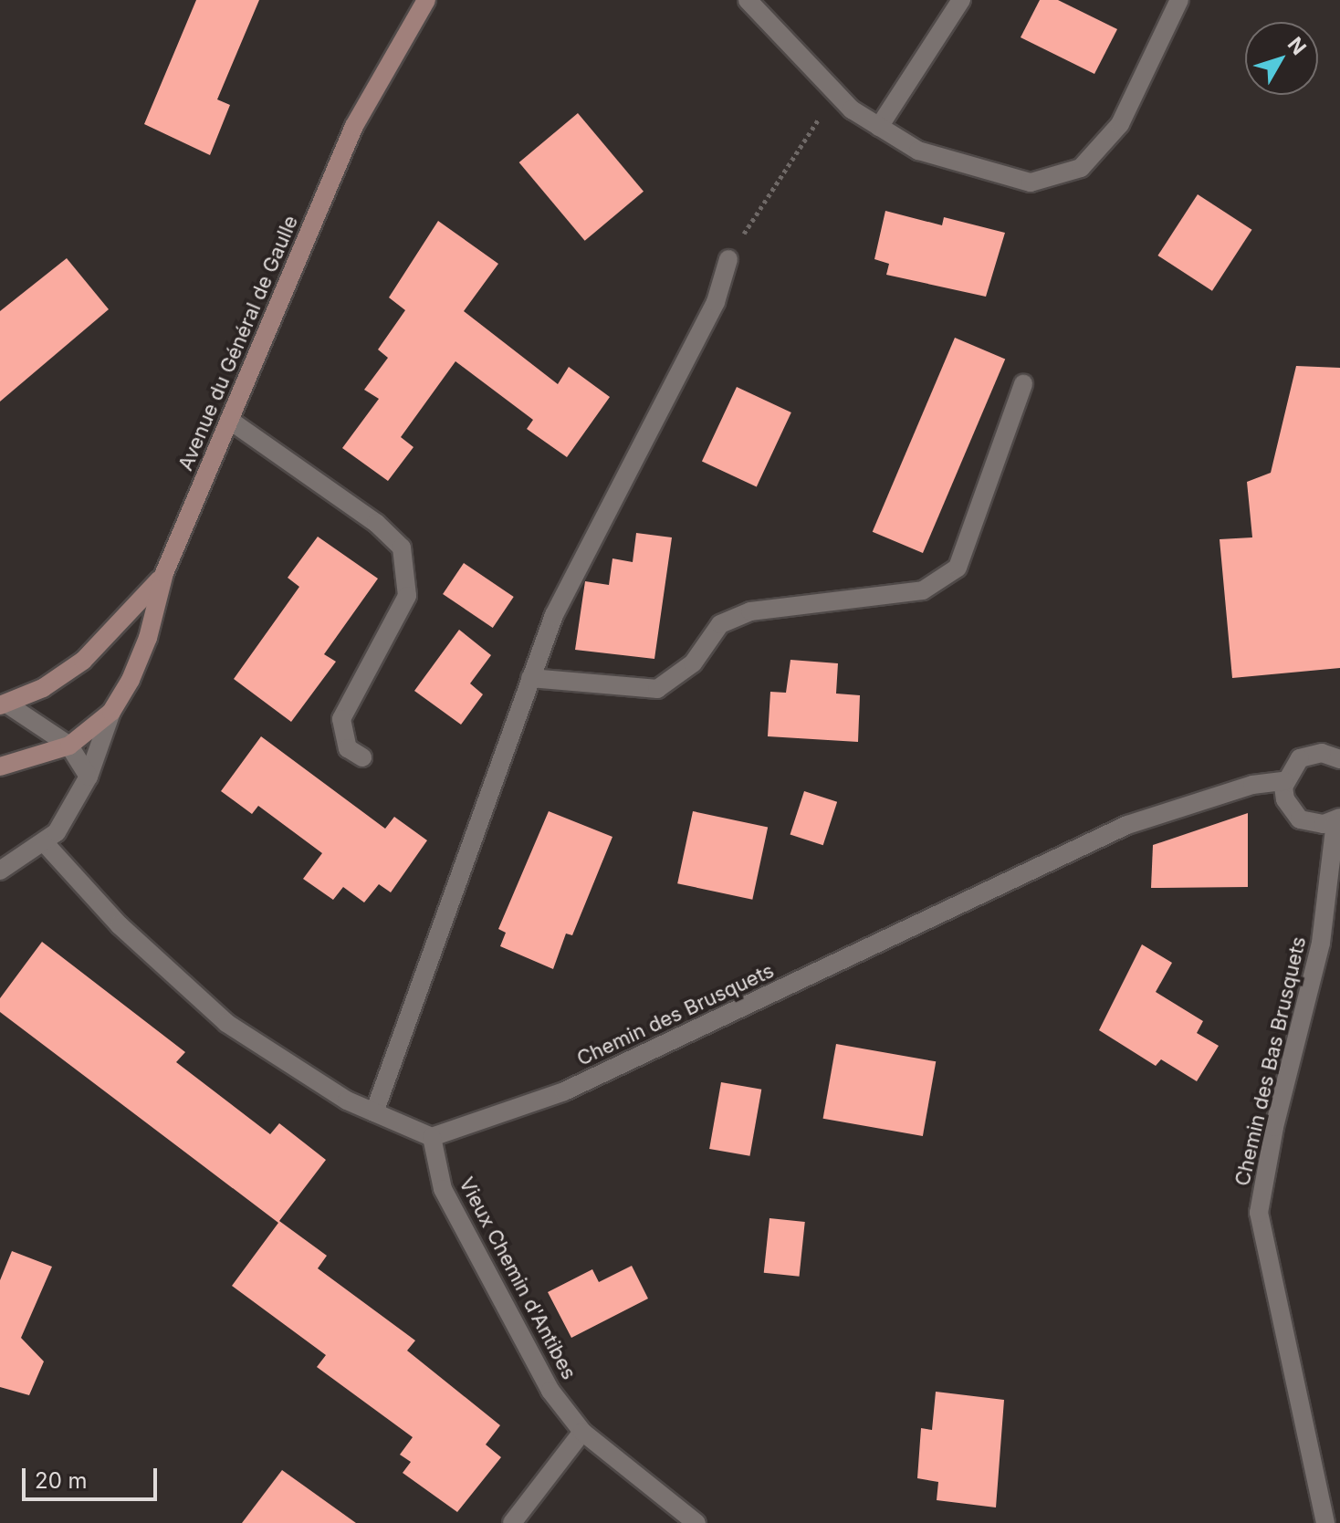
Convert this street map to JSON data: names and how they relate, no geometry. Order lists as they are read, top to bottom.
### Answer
{
  "streets": {
    "main road": ["Avenue du Général de Gaulle"],
    "street": ["Chemin des Brusquets", "Chemin des Bas Brusquets", "Vieux Chemin d'Antibes"]
  },
  "crossings": [
    ["Chemin des Brusquets", "Vieux Chemin d'Antibes"]
  ],
  "scale_bar": "20 m",
  "north": "top right"
}
